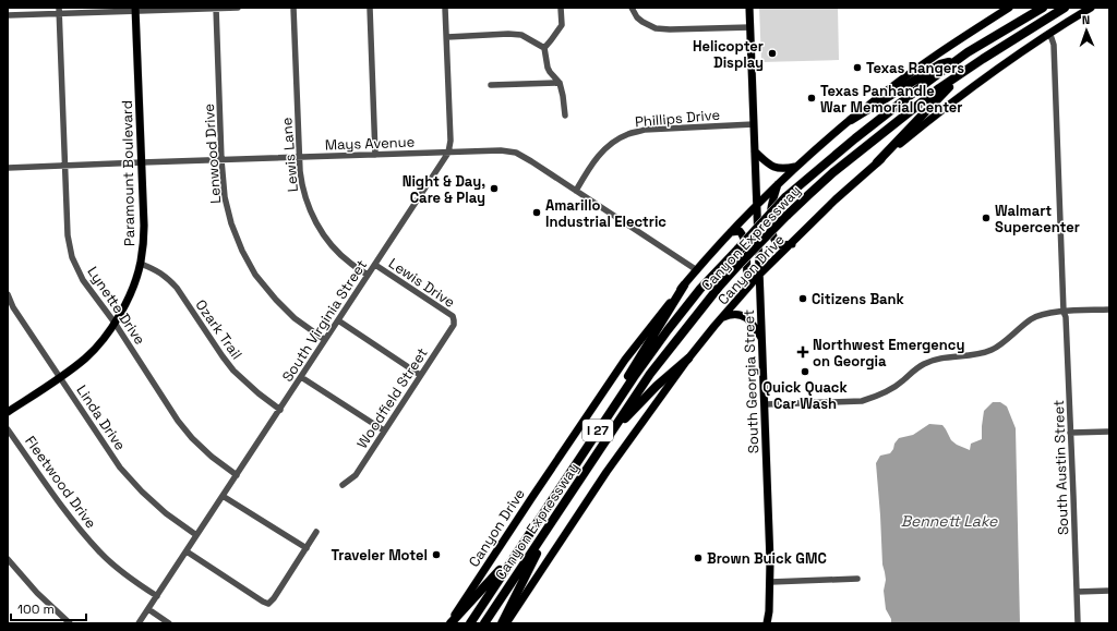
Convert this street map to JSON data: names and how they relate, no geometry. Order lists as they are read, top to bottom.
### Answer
{
  "streets": {
    "highway": ["Canyon Expressway", "I 27"],
    "main road": ["Paramount Boulevard", "Canyon Drive", "South Georgia Street"],
    "street": [
      "Phillips Drive",
      "Mays Avenue",
      "Lenwood Drive",
      "Lewis Lane",
      "Lewis Drive",
      "Lynette Drive",
      "South Virginia Street",
      "Ozark Trail",
      "Woodfield Street",
      "Linda Drive",
      "South Austin Street",
      "Fleetwood Drive"
    ]
  },
  "crossings": [
    ["Phillips Drive", "Mays Avenue"],
    ["Phillips Drive", "South Georgia Street"],
    ["Mays Avenue", "Lenwood Drive"],
    ["Mays Avenue", "Lewis Lane"],
    ["Mays Avenue", "Paramount Boulevard"],
    ["Mays Avenue", "Canyon Drive"],
    ["Mays Avenue", "Lynette Drive"],
    ["Mays Avenue", "South Virginia Street"],
    ["Lenwood Drive", "South Virginia Street"],
    ["Lewis Lane", "South Virginia Street"],
    ["Paramount Boulevard", "Lynette Drive"],
    ["Paramount Boulevard", "Ozark Trail"],
    ["Paramount Boulevard", "Linda Drive"],
    ["Canyon Drive", "South Georgia Street"],
    ["Canyon Drive", "South Austin Street"],
    ["Lewis Drive", "South Virginia Street"],
    ["Lewis Drive", "Woodfield Street"],
    ["Lynette Drive", "South Virginia Street"],
    ["South Virginia Street", "Ozark Trail"],
    ["South Virginia Street", "Linda Drive"],
    ["South Virginia Street", "Fleetwood Drive"]
  ],
  "water": ["Bennett Lake"],
  "places": {
    "other": [
      "Helicopter Display",
      "Texas Rangers",
      "Texas Panhandle War Memorial Center",
      "Night & Day, Care & Play",
      "Amarillo Industrial Electric",
      "Walmart Supercenter",
      "Citizens Bank",
      "Quick Quack Car Wash",
      "Traveler Motel",
      "Brown Buick GMC"
    ],
    "health": ["Northwest Emergency on Georgia"]
  },
  "scale_bar": "100 m",
  "north": "top"
}
